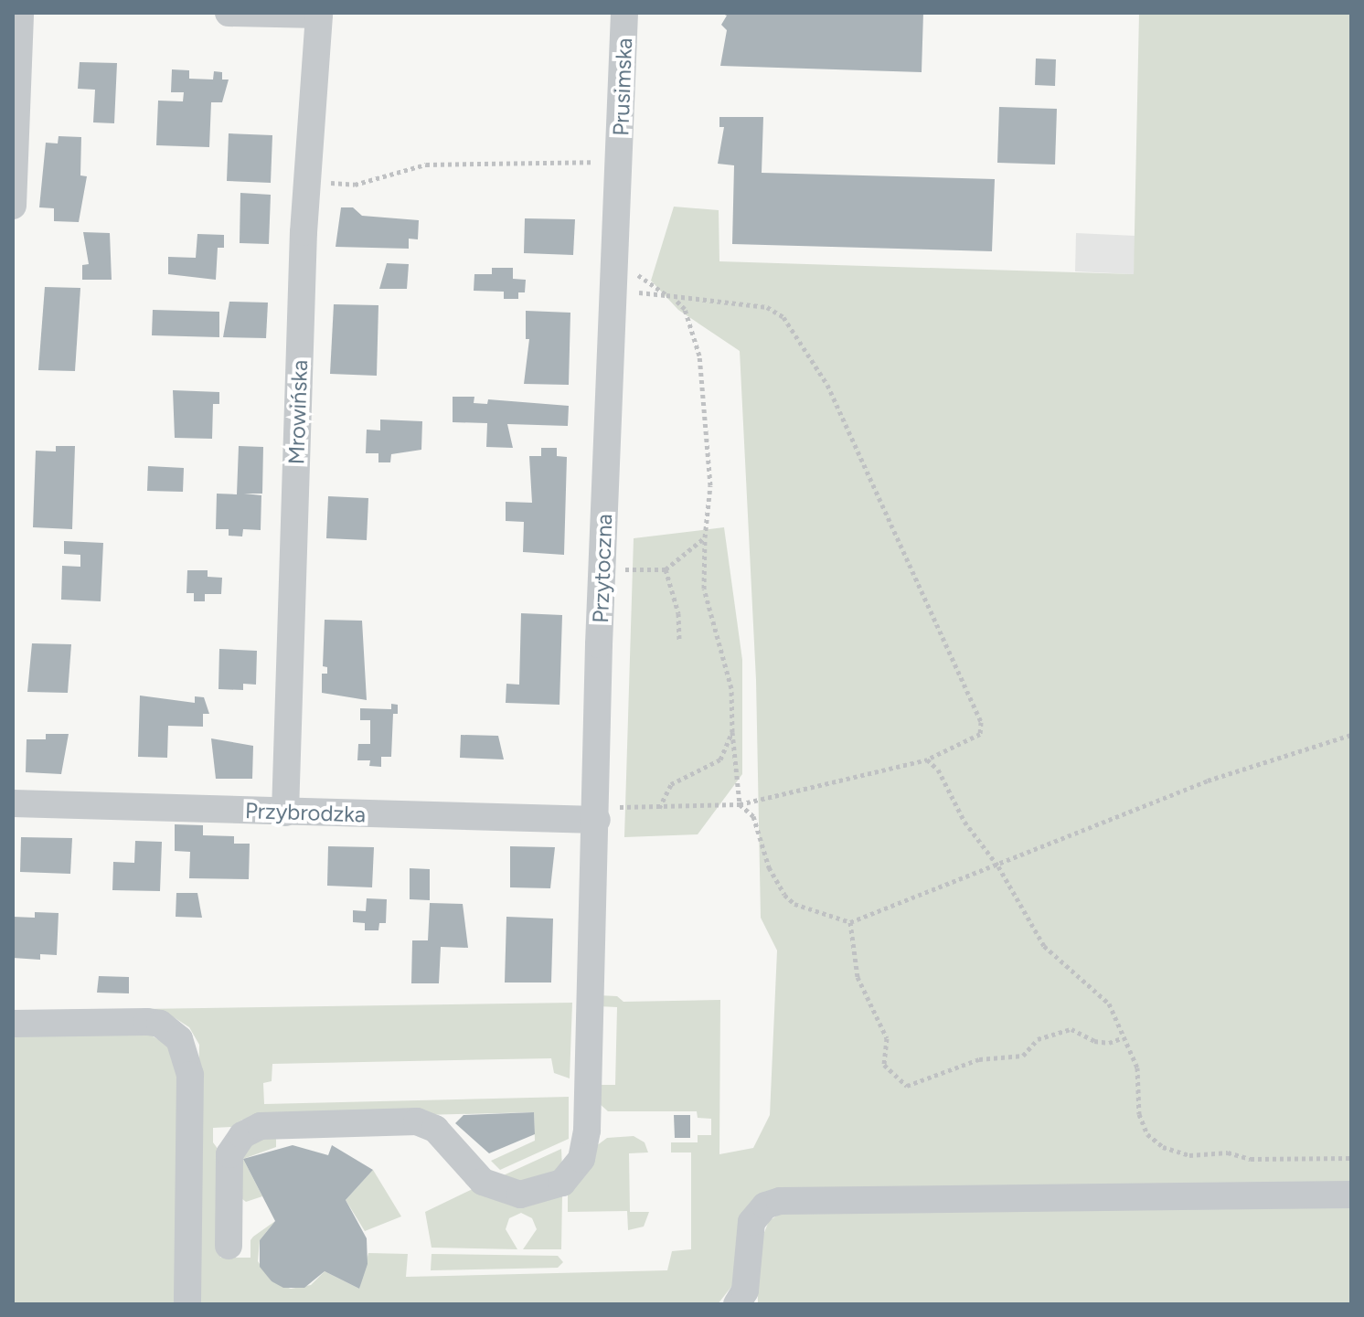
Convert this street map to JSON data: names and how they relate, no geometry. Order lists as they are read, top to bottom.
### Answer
{
  "streets": {
    "street": [
      "Prusimska",
      "Mrowińska",
      "Przytoczna",
      "Przybrodzka"
    ]
  },
  "crossings": [
    ["Prusimska", "Przytoczna"],
    ["Mrowińska", "Przybrodzka"],
    ["Przytoczna", "Przybrodzka"]
  ]
}
